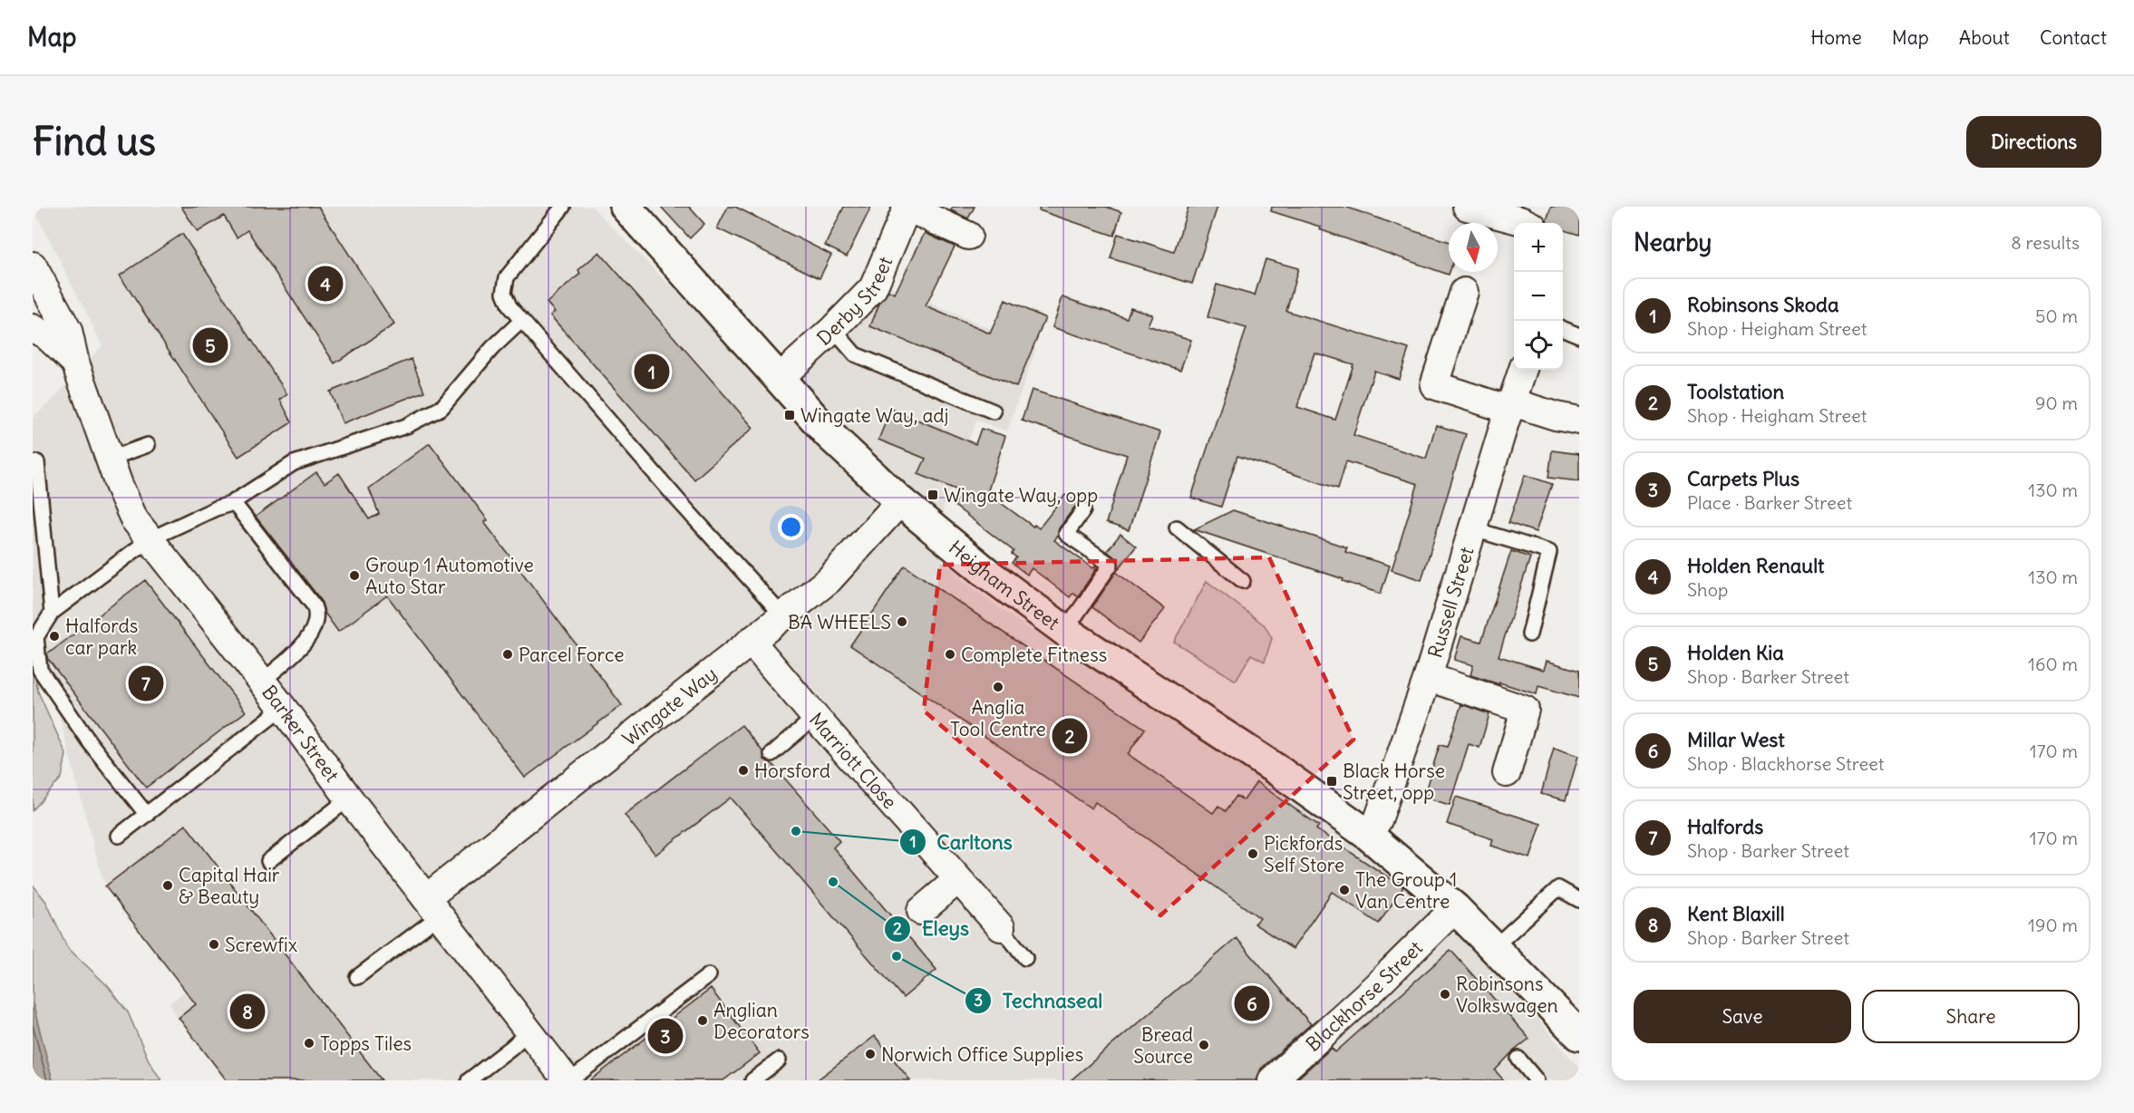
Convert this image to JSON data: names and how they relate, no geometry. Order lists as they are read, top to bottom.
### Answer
{
  "streets": {
    "street": [
      "Derby Street",
      "Heigham Street",
      "Russell Street",
      "Wingate Way",
      "Barker Street",
      "Marriott Close",
      "Blackhorse Street"
    ]
  },
  "crossings": [
    ["Derby Street", "Heigham Street"],
    ["Heigham Street", "Russell Street"],
    ["Heigham Street", "Wingate Way"],
    ["Heigham Street", "Blackhorse Street"],
    ["Wingate Way", "Barker Street"],
    ["Wingate Way", "Marriott Close"]
  ],
  "places": {
    "transit": ["Wingate Way, adj", "Wingate Way, opp", "Black Horse Street, opp"],
    "other": [
      "Group 1 Automotive Auto Star",
      "BA WHEELS",
      "Halfords car park",
      "Parcel Force",
      "Complete Fitness",
      "Anglia Tool Centre",
      "Horsford",
      "Carltons",
      "Pickfords Self Store",
      "Eleys",
      "Capital Hair & Beauty",
      "The Group 1 Van Centre",
      "Screwfix",
      "Technaseal",
      "Robinsons Volkswagen",
      "Anglian Decorators",
      "Topps Tiles",
      "Bread Source",
      "Norwich Office Supplies"
    ]
  },
  "north": "bottom",
  "page": {
    "header": "Map",
    "nav": [
      "Home",
      "Map",
      "About",
      "Contact"
    ],
    "buttons": [
      "Directions",
      ["Save", "Share"]
    ],
    "title": "Find us",
    "heading": ["Nearby", "8 results"],
    "map_buttons": ["+", "−"],
    "pins": [
      "4",
      "5",
      "1",
      "7",
      "2",
      "6",
      "8",
      "3"
    ],
    "list": [
      {
        "mark": "1",
        "name": "Robinsons Skoda",
        "note": "Shop · Heigham Street",
        "value": "50 m"
      },
      {
        "mark": "2",
        "name": "Toolstation",
        "note": "Shop · Heigham Street",
        "value": "90 m"
      },
      {
        "mark": "3",
        "name": "Carpets Plus",
        "note": "Place · Barker Street",
        "value": "130 m"
      },
      {
        "mark": "4",
        "name": "Holden Renault",
        "note": "Shop",
        "value": "130 m"
      },
      {
        "mark": "5",
        "name": "Holden Kia",
        "note": "Shop · Barker Street",
        "value": "160 m"
      },
      {
        "mark": "6",
        "name": "Millar West",
        "note": "Shop · Blackhorse Street",
        "value": "170 m"
      },
      {
        "mark": "7",
        "name": "Halfords",
        "note": "Shop · Barker Street",
        "value": "170 m"
      },
      {
        "mark": "8",
        "name": "Kent Blaxill",
        "note": "Shop · Barker Street",
        "value": "190 m"
      }
    ]
  }
}
